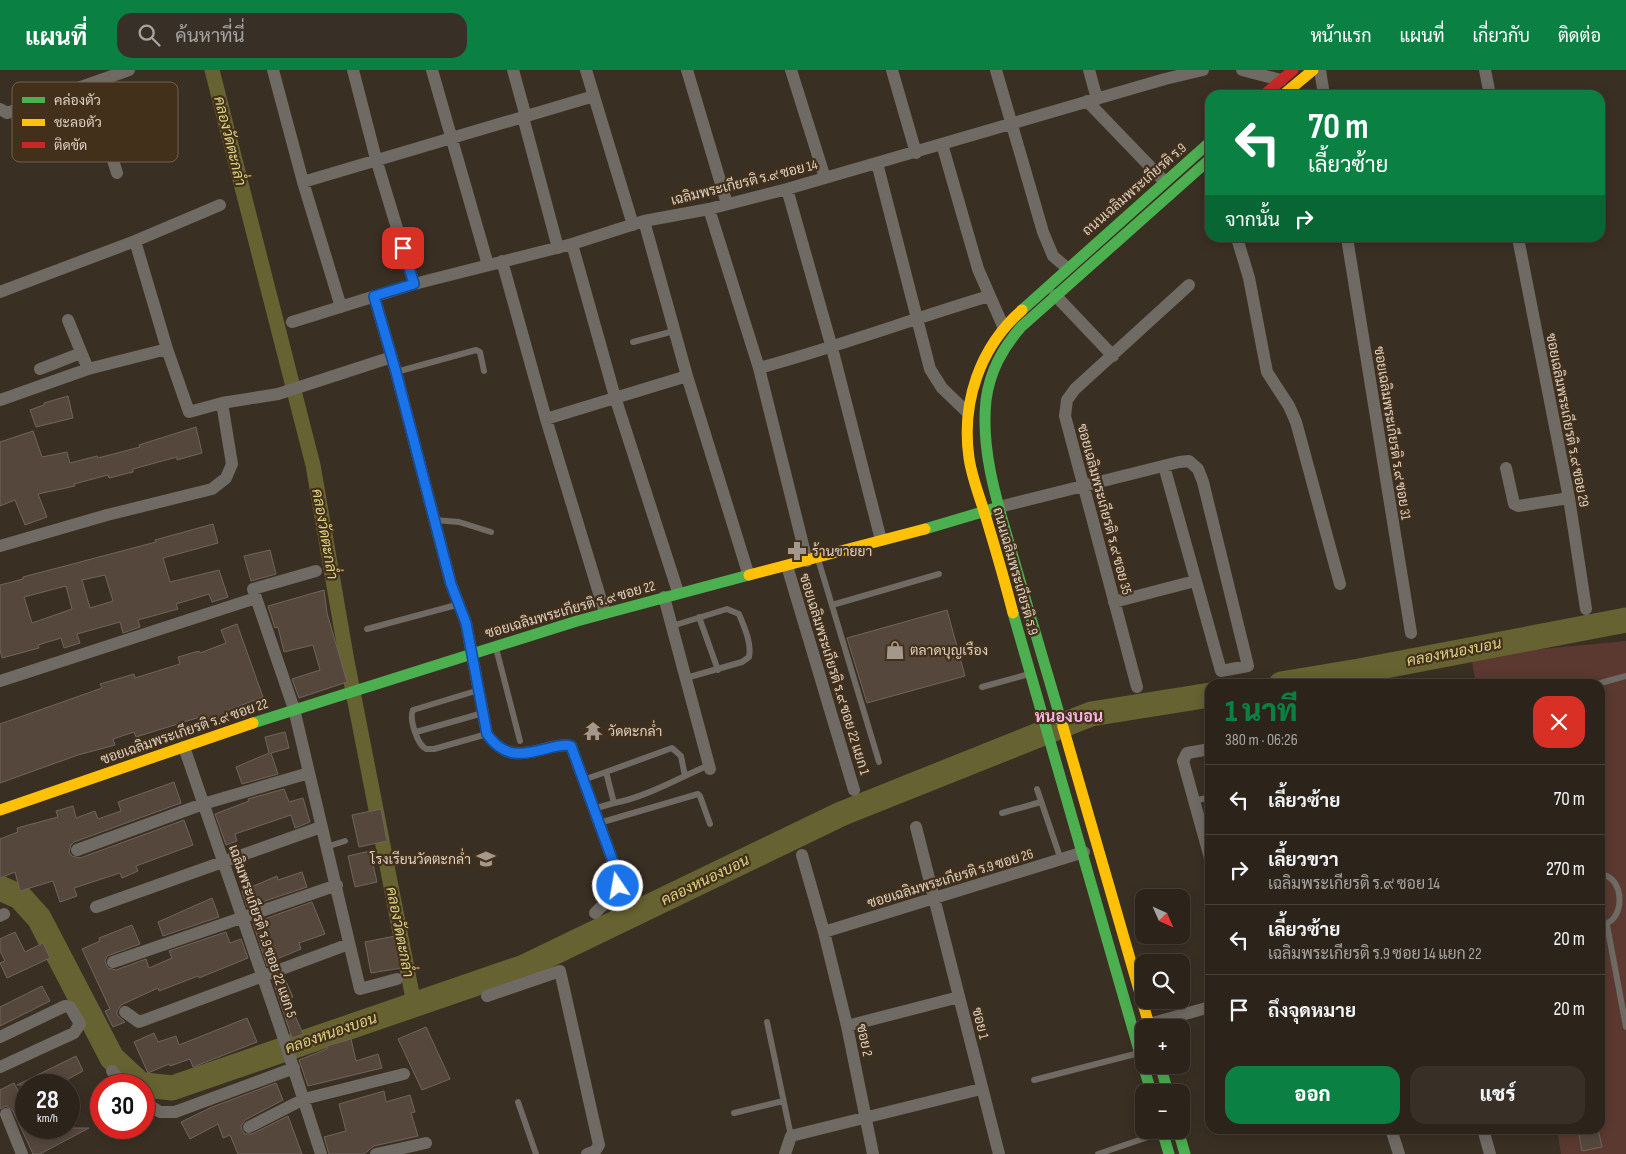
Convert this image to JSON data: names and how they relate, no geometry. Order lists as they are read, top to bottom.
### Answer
{
  "streets": {
    "main road": ["ถนนเฉลิมพระเกียรติ ร.9", "ซอยเฉลิมพระเกียรติ ร.๙ ซอย 22"],
    "street": [
      "เฉลิมพระเกียรติ ร.๙ ซอย 14",
      "ซอยเฉลิมพระเกียรติ ร.๙ ซอย 29",
      "ซอยเฉลิมพระเกียรติ ร.๙ ซอย 31",
      "ซอยเฉลิมพระเกียรติ ร.๙ ซอย 35",
      "ซอยเฉลิมพระเกียรติ ร.๙ ซอย 22 แยก 1",
      "ซอยเฉลิมพระเกียรติ ร.9 ซอย 26",
      "เฉลิมพระเกียรติ ร.9 ซอย 22 แยก 5",
      "ซอย 1",
      "ซอย 2"
    ]
  },
  "crossings": [
    ["ถนนเฉลิมพระเกียรติ ร.9", "ซอยเฉลิมพระเกียรติ ร.๙ ซอย 22"],
    ["ถนนเฉลิมพระเกียรติ ร.9", "ซอยเฉลิมพระเกียรติ ร.9 ซอย 26"],
    ["ซอยเฉลิมพระเกียรติ ร.๙ ซอย 22", "ซอยเฉลิมพระเกียรติ ร.๙ ซอย 22 แยก 1"],
    ["ซอยเฉลิมพระเกียรติ ร.๙ ซอย 22", "เฉลิมพระเกียรติ ร.9 ซอย 22 แยก 5"],
    ["ซอยเฉลิมพระเกียรติ ร.9 ซอย 26", "ซอย 1"],
    ["ซอยเฉลิมพระเกียรติ ร.9 ซอย 26", "ซอย 2"]
  ],
  "districts": ["หนองบอน"],
  "water": ["คลองวัดตะกล่ำ", "คลองหนองบอน"],
  "places": {
    "pharmacy": ["ร้านขายยา"],
    "shop": ["ตลาดบุญเรือง"],
    "temple": ["วัดตะกล่ำ"],
    "school or university": ["โรงเรียนวัดตะกล่ำ"]
  },
  "legend": ["คล่องตัว", "ชะลอตัว", "ติดขัด"],
  "north": "bottom right",
  "page": {
    "header": "แผนที่",
    "search": "ค้นหาที่นี่",
    "nav": [
      "หน้าแรก",
      "แผนที่",
      "เกี่ยวกับ",
      "ติดต่อ"
    ],
    "turn": ["70 m", "เลี้ยวซ้าย"],
    "then": "จากนั้น",
    "heading": ["1 นาที", "380 m · 06:26"],
    "list": [
      {
        "name": "เลี้ยวซ้าย",
        "value": "70 m"
      },
      {
        "name": "เลี้ยวขวา",
        "note": "เฉลิมพระเกียรติ ร.๙ ซอย 14",
        "value": "270 m"
      },
      {
        "name": "เลี้ยวซ้าย",
        "note": "เฉลิมพระเกียรติ ร.9 ซอย 14 แยก 22",
        "value": "20 m"
      },
      {
        "name": "ถึงจุดหมาย",
        "value": "20 m"
      }
    ],
    "map_buttons": ["+", "−"],
    "buttons": ["ออก", "แชร์"],
    "speed": "28 km/h",
    "limit": "30"
  }
}
